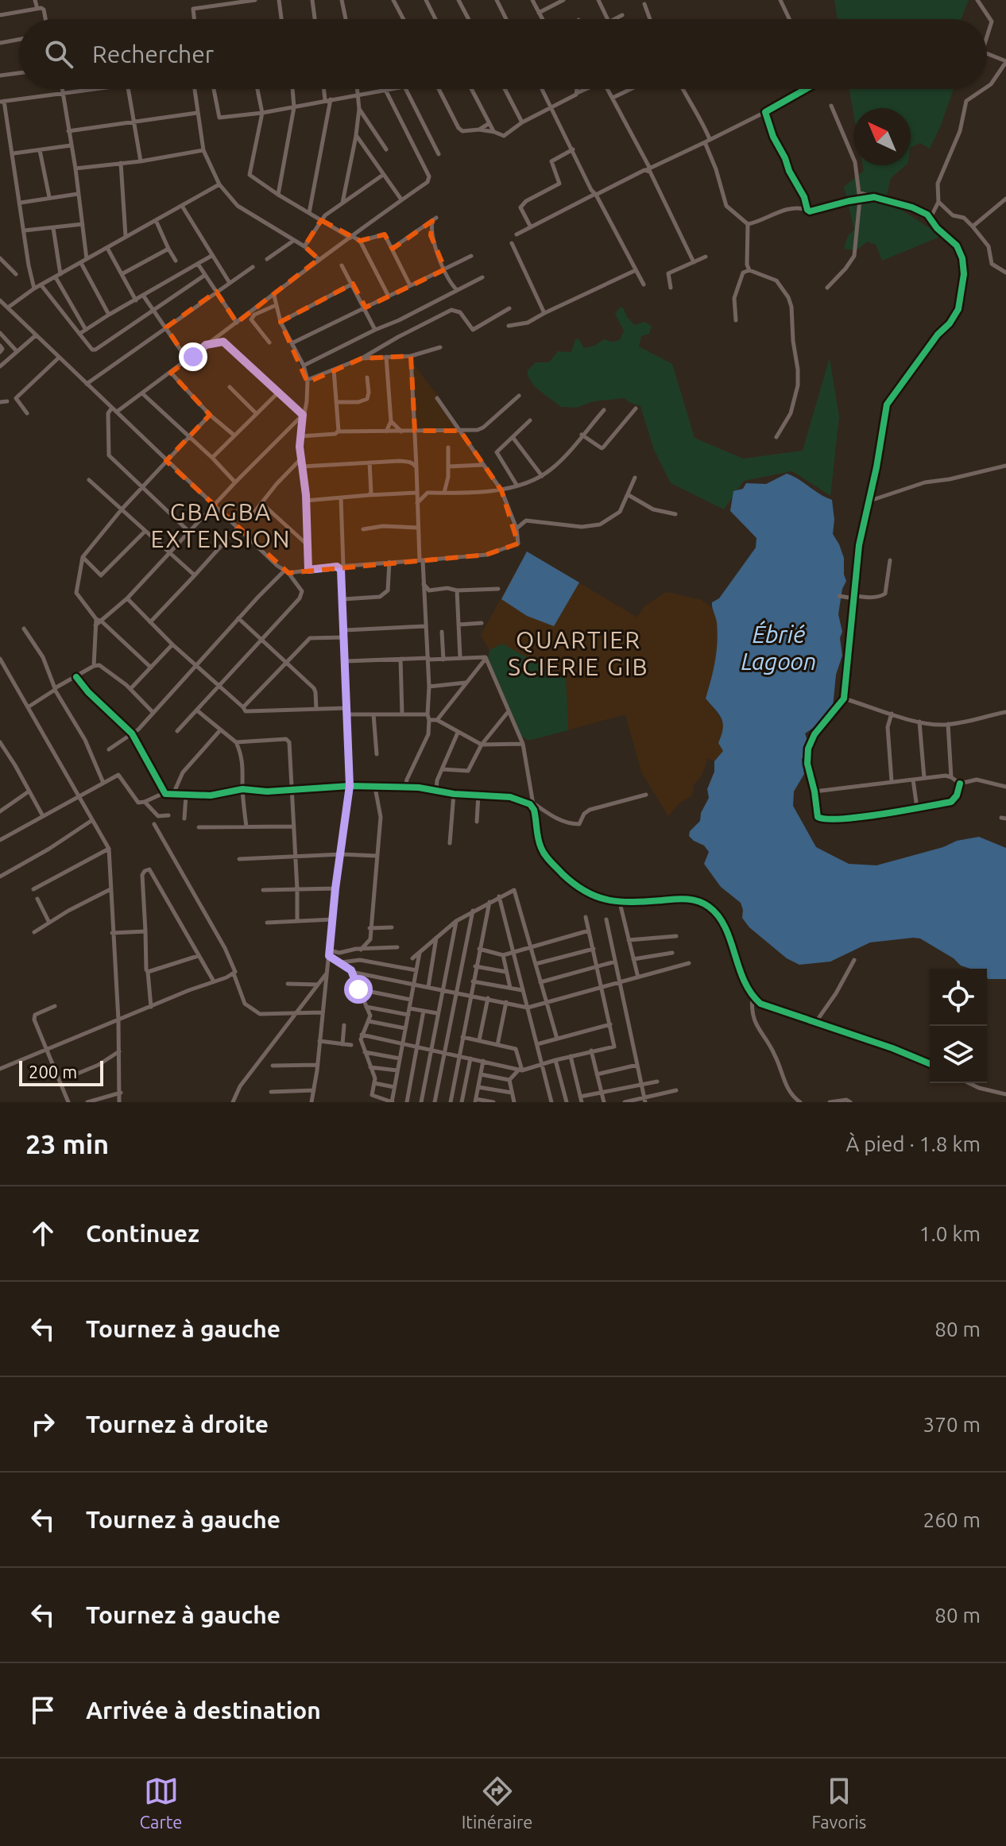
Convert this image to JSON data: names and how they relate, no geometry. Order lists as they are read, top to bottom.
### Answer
{
  "districts": ["GBAGBA EXTENSION", "QUARTIER SCIERIE GIB"],
  "water": ["Ébrié Lagoon"],
  "scale_bar": "200 m",
  "north": "top left",
  "page": {
    "search": "Rechercher",
    "scale": "200 m",
    "heading": ["23 min", "À pied · 1.8 km"],
    "list": [
      ["Continuez", "1.0 km"],
      ["Tournez à gauche", "80 m"],
      ["Tournez à droite", "370 m"],
      ["Tournez à gauche", "260 m"],
      ["Tournez à gauche", "80 m"],
      "Arrivée à destination"
    ],
    "nav": ["Carte", "Itinéraire", "Favoris"]
  }
}
